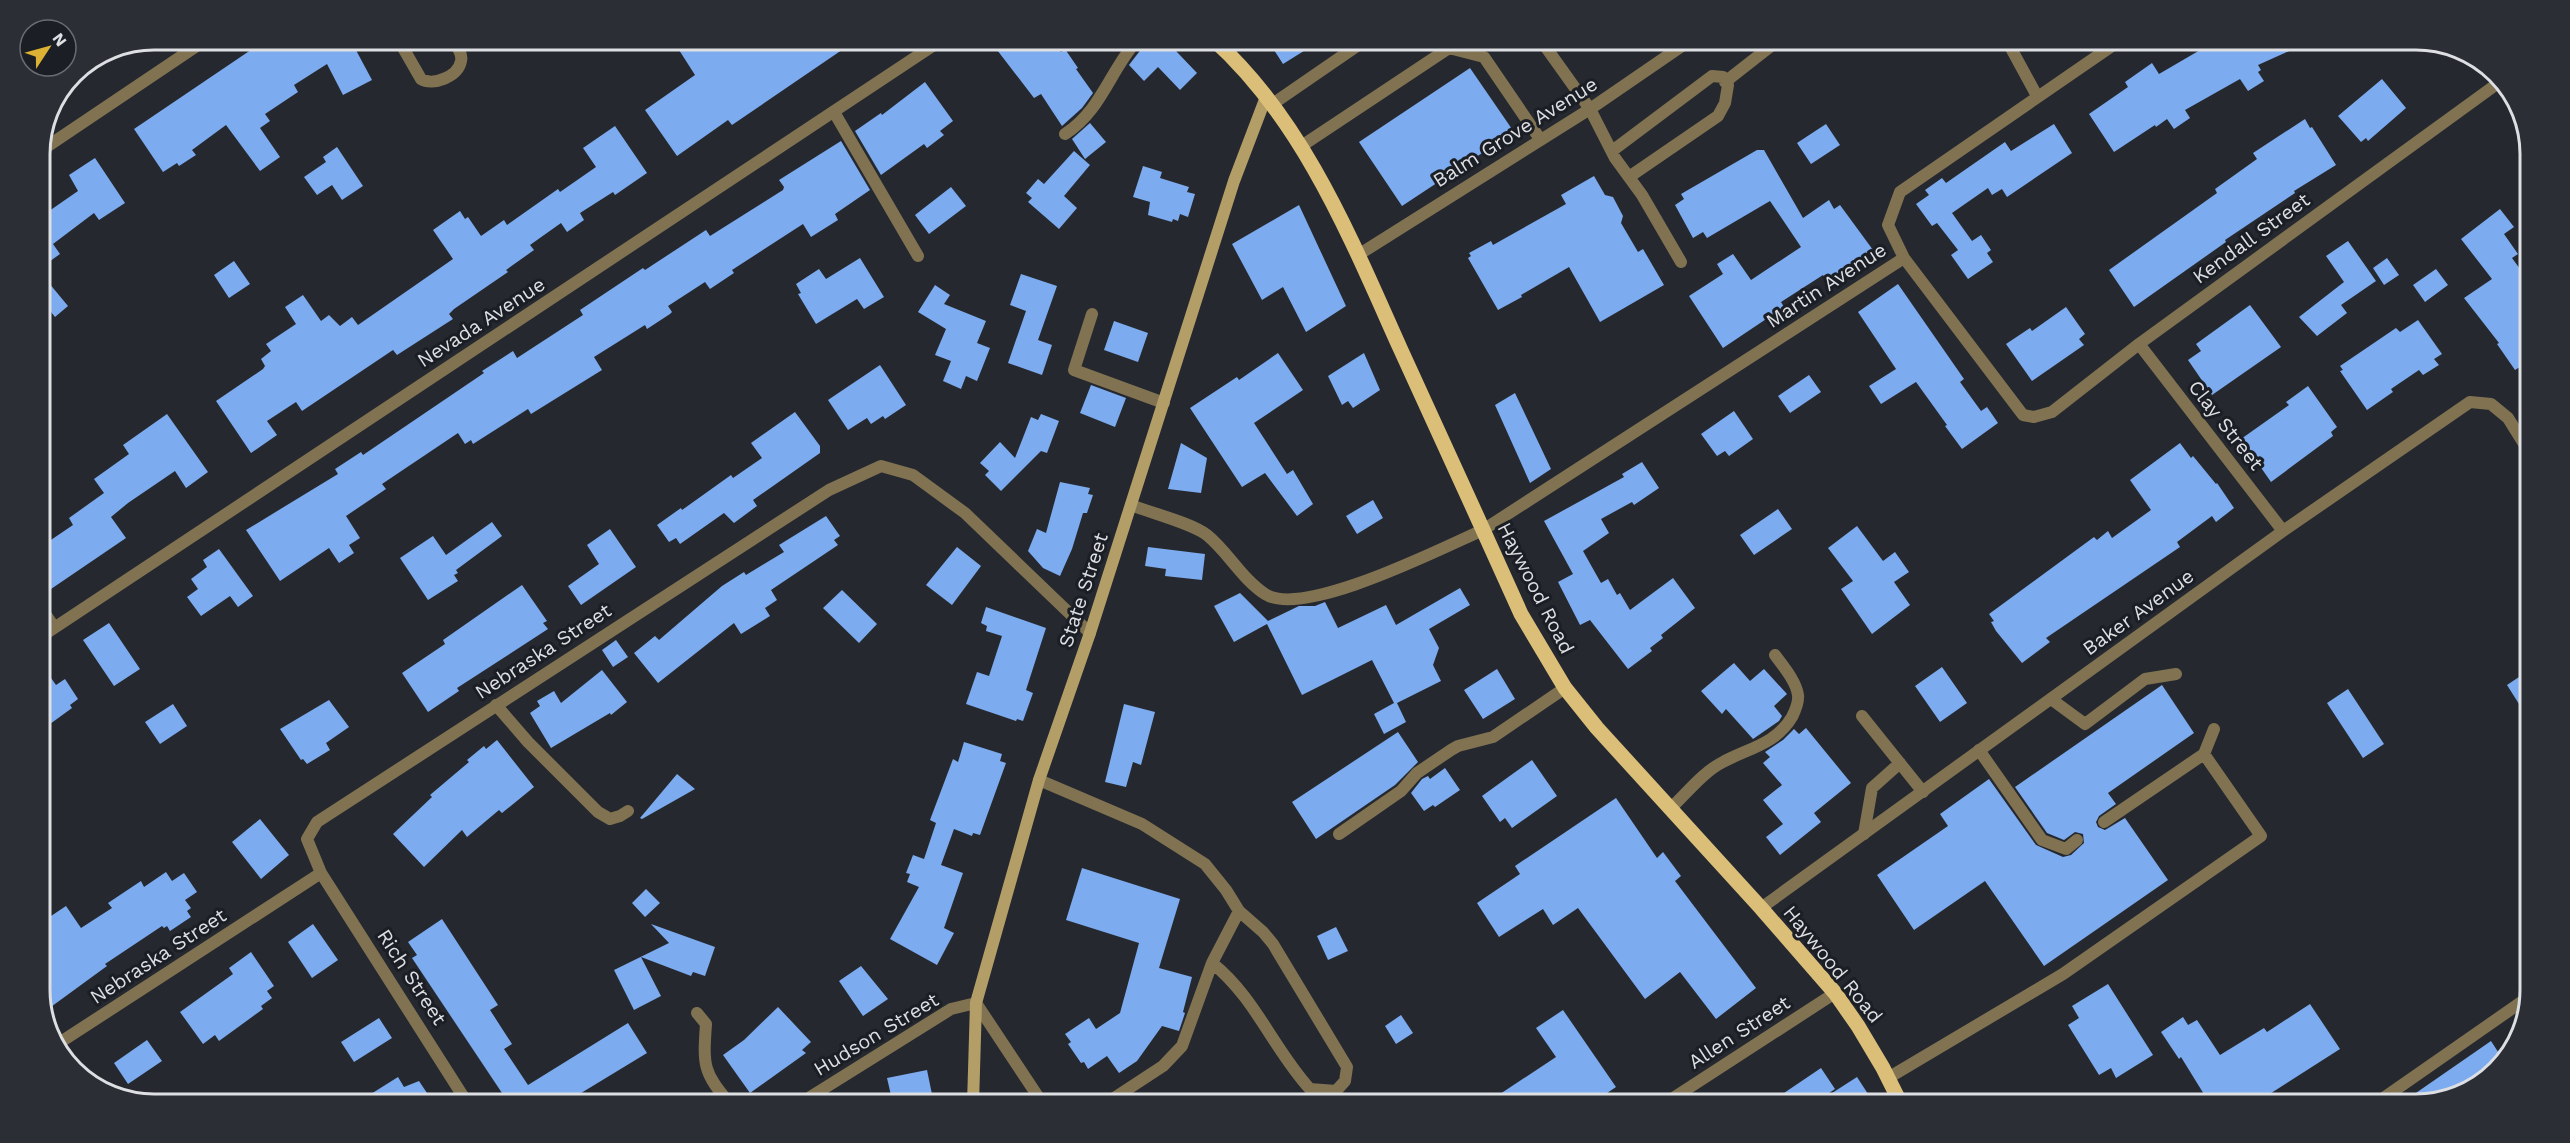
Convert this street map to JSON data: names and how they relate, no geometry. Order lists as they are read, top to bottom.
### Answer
{
  "streets": {
    "main road": ["Haywood Road"],
    "street": [
      "Balm Grove Avenue",
      "Kendall Street",
      "Martin Avenue",
      "Nevada Avenue",
      "Clay Street",
      "State Street",
      "Baker Avenue",
      "Nebraska Street",
      "Rich Street",
      "Allen Street",
      "Hudson Street"
    ]
  },
  "crossings": [
    ["Balm Grove Avenue", "Haywood Road"],
    ["Kendall Street", "Martin Avenue"],
    ["Kendall Street", "Clay Street"],
    ["Martin Avenue", "Haywood Road"],
    ["Martin Avenue", "State Street"],
    ["Clay Street", "Baker Avenue"],
    ["Haywood Road", "State Street"],
    ["Haywood Road", "Baker Avenue"],
    ["Haywood Road", "Allen Street"],
    ["State Street", "Nebraska Street"],
    ["State Street", "Hudson Street"],
    ["Nebraska Street", "Rich Street"]
  ],
  "north": "top right"
}
